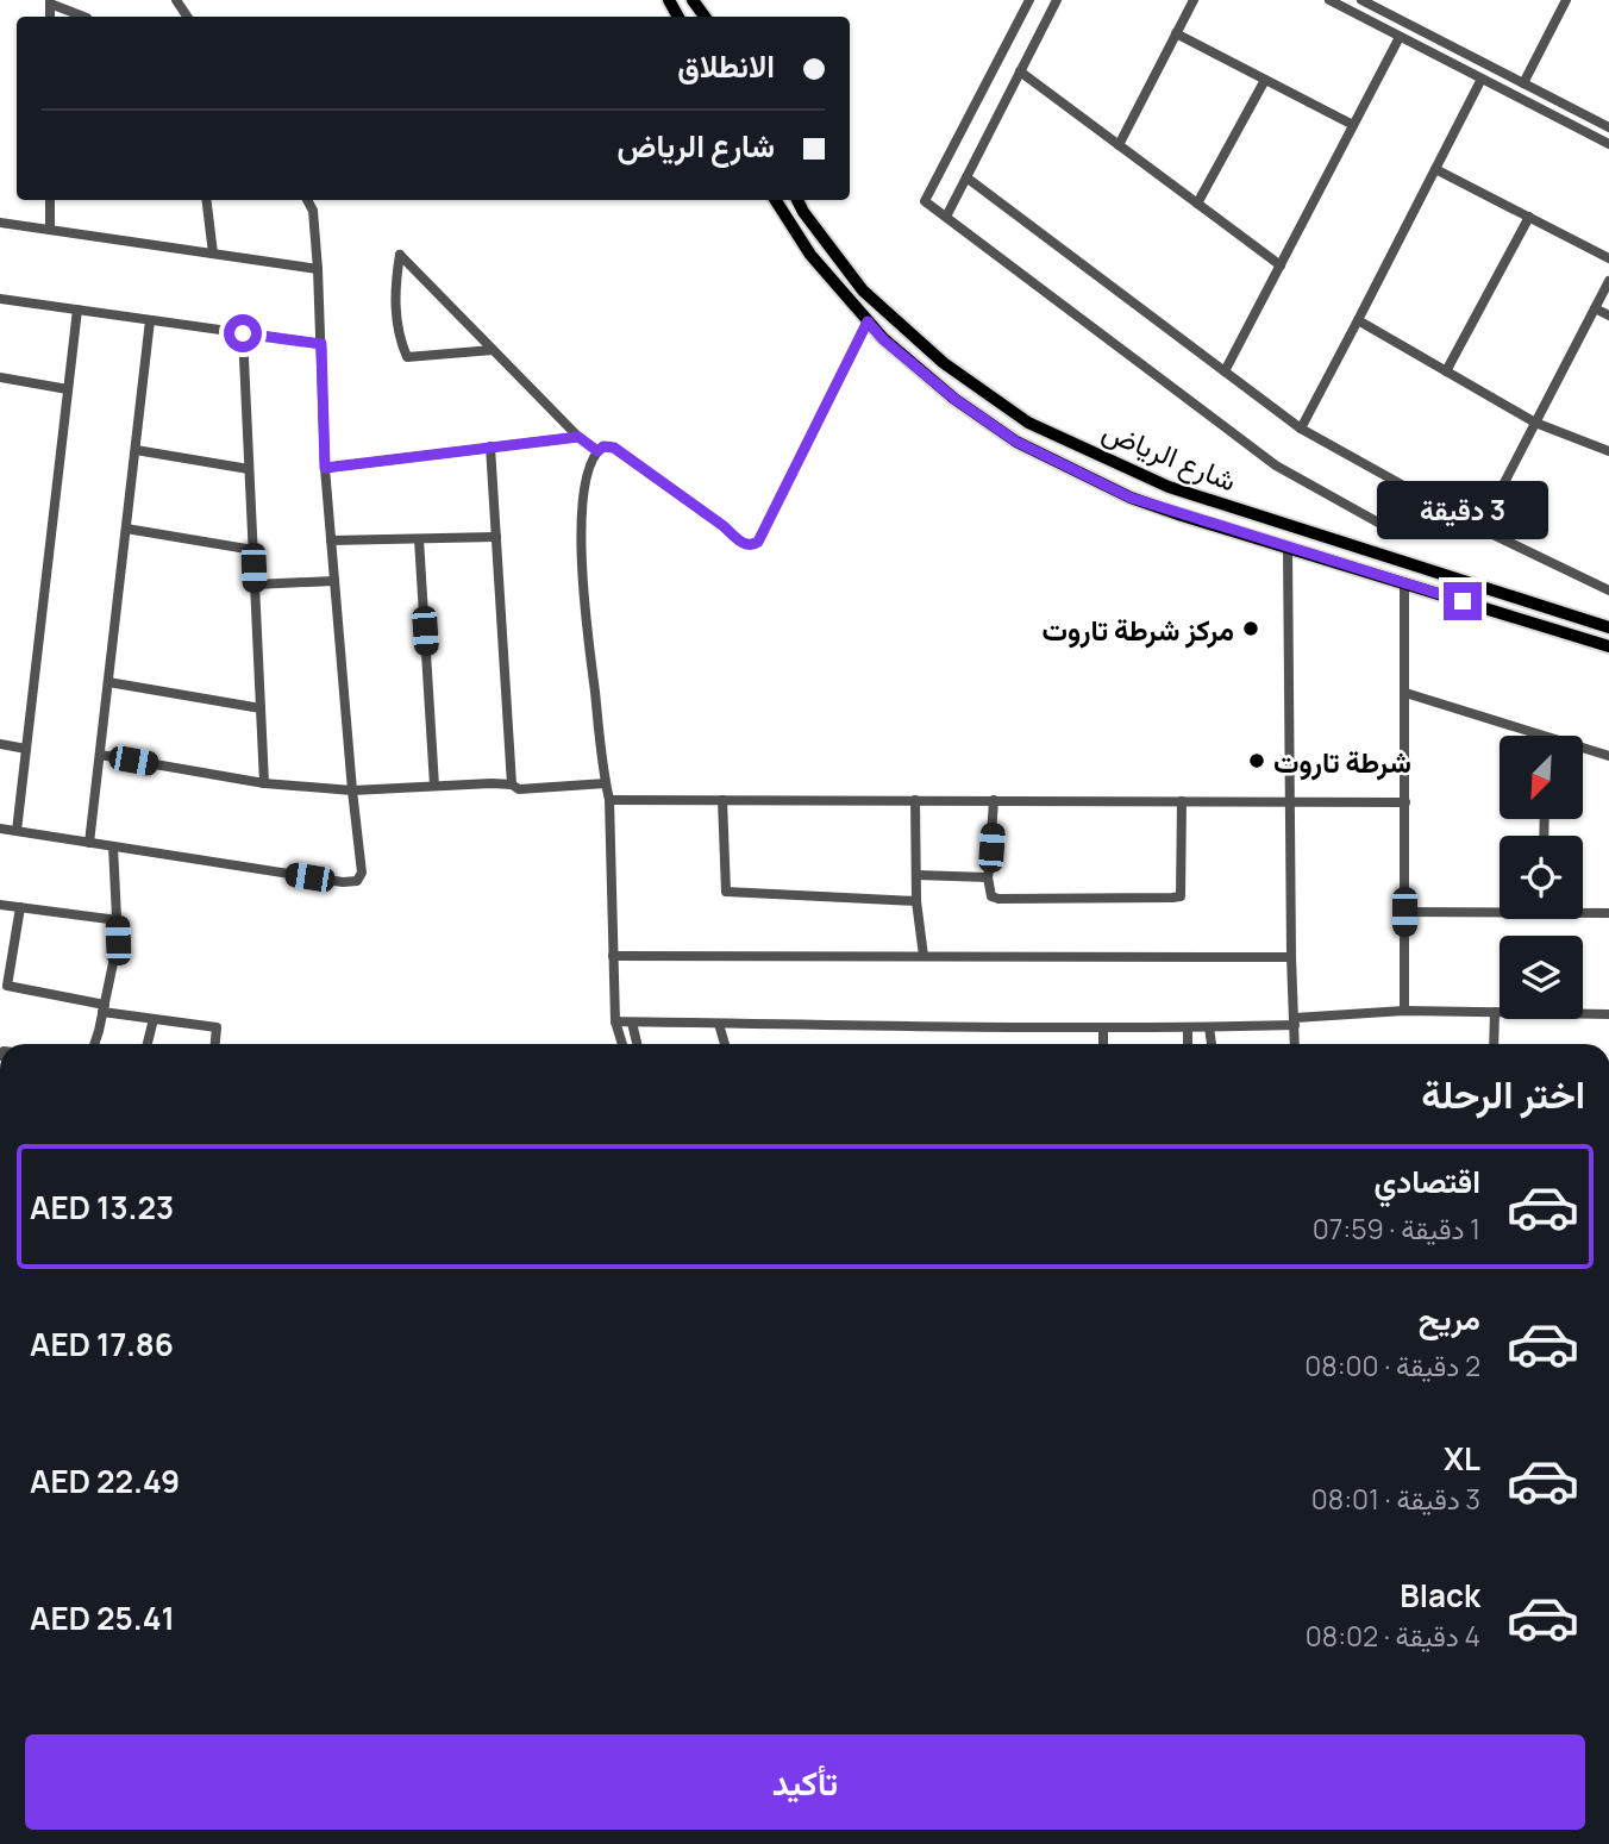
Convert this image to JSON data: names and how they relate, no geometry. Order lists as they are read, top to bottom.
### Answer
{
  "streets": {
    "main road": ["شارع الرياض"]
  },
  "places": ["مركز شرطة تاروت", "شرطة تاروت"],
  "north": "bottom left",
  "page": {
    "banner": ["الانطلاق", "شارع الرياض"],
    "bubble": "3 دقيقة",
    "heading": "اختر الرحلة",
    "list": [
      {
        "name": "اقتصادي",
        "note": "1 دقيقة · 07:59",
        "value": "AED 13.23"
      },
      {
        "name": "مريح",
        "note": "2 دقيقة · 08:00",
        "value": "AED 17.86"
      },
      {
        "name": "XL",
        "note": "3 دقيقة · 08:01",
        "value": "AED 22.49"
      },
      {
        "name": "Black",
        "note": "4 دقيقة · 08:02",
        "value": "AED 25.41"
      }
    ],
    "buttons": "تأكيد"
  }
}
